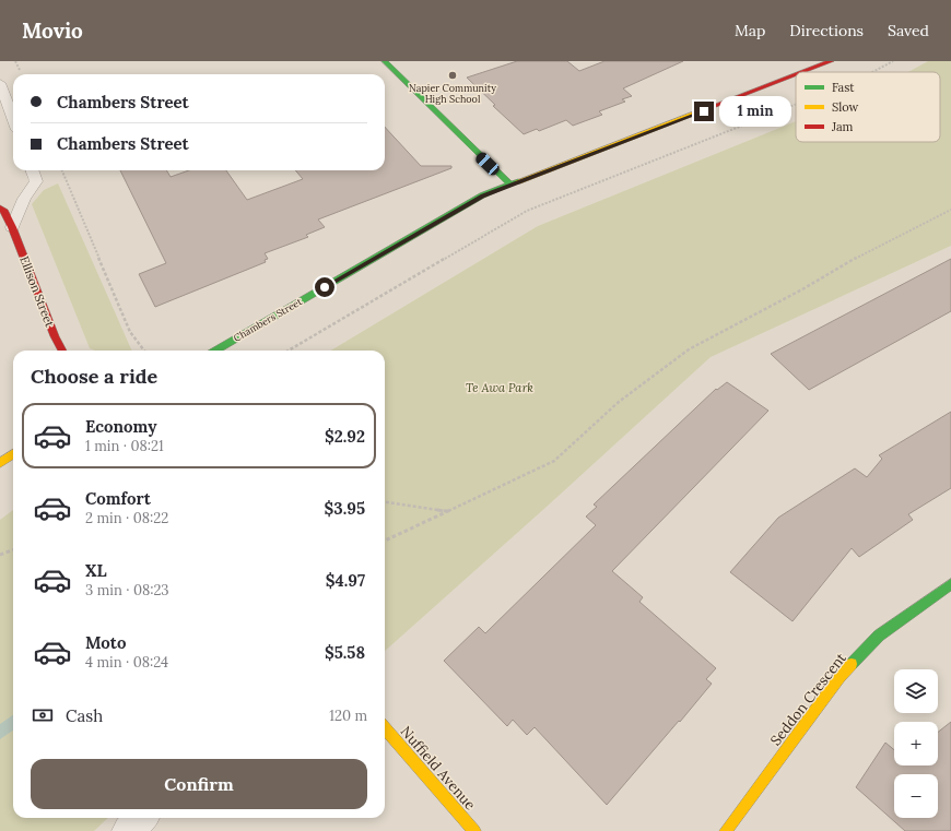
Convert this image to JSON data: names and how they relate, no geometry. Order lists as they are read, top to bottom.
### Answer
{
  "streets": {
    "main road": [
      "Ellison Street",
      "Chambers Street",
      "Seddon Crescent",
      "Nuffield Avenue"
    ]
  },
  "parks": ["Te Awa Park"],
  "places": ["Napier Community High School"],
  "legend": ["Fast", "Slow", "Jam"],
  "page": {
    "header": "Movio",
    "nav": ["Map", "Directions", "Saved"],
    "banner": ["Chambers Street", "Chambers Street"],
    "bubble": "1 min",
    "heading": "Choose a ride",
    "list": [
      {
        "name": "Economy",
        "note": "1 min · 08:21",
        "value": "$2.92"
      },
      {
        "name": "Comfort",
        "note": "2 min · 08:22",
        "value": "$3.95"
      },
      {
        "name": "XL",
        "note": "3 min · 08:23",
        "value": "$4.97"
      },
      {
        "name": "Moto",
        "note": "4 min · 08:24",
        "value": "$5.58"
      }
    ],
    "map_buttons": ["+", "−"],
    "pay": ["Cash", "120 m"],
    "buttons": "Confirm"
  }
}
